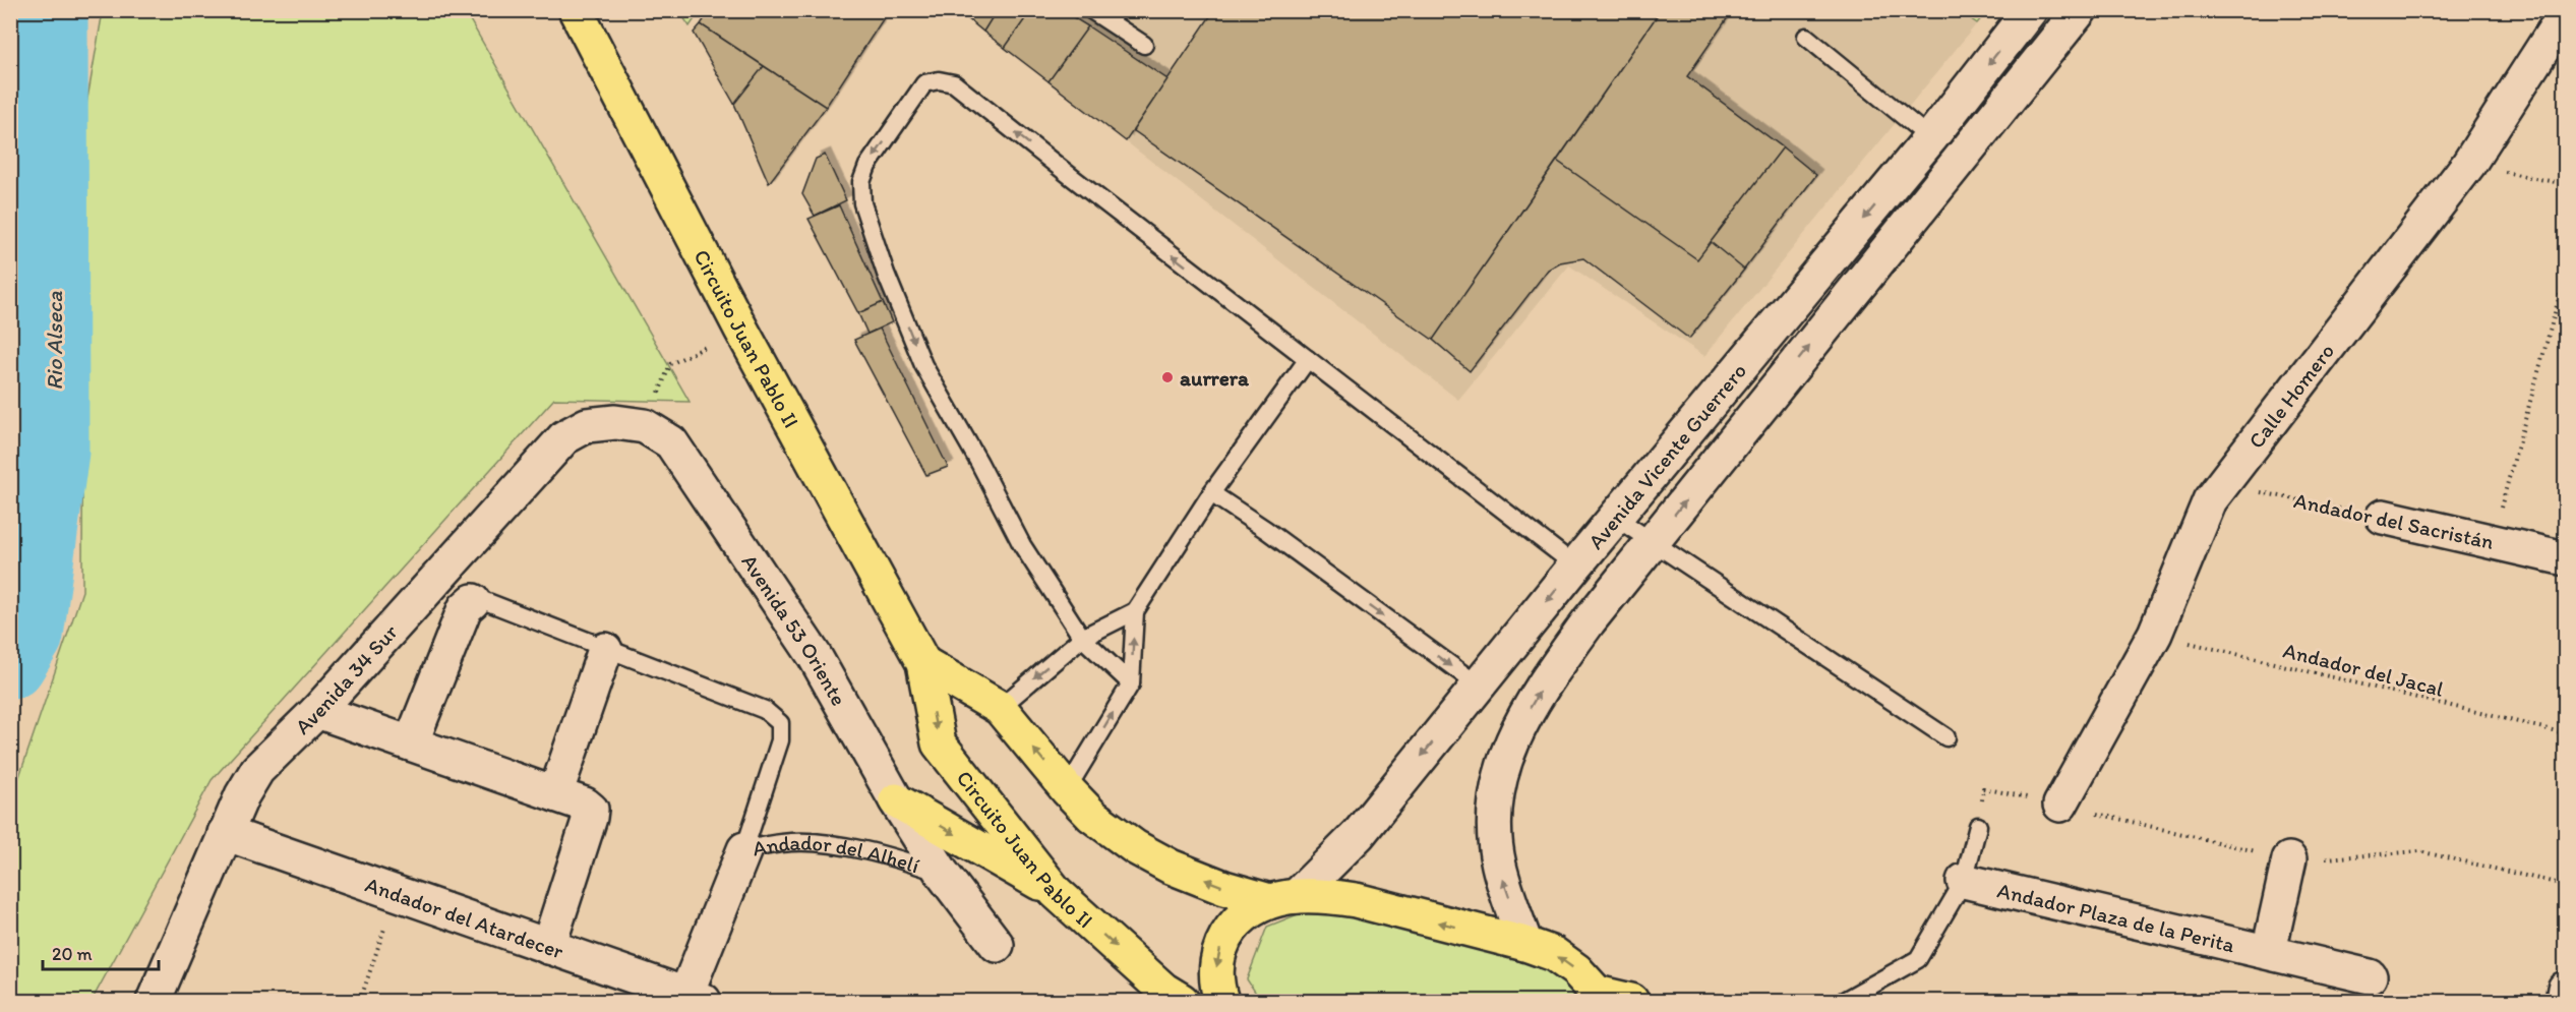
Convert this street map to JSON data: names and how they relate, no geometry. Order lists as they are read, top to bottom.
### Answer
{
  "streets": {
    "main road": ["Circuito Juan Pablo II"],
    "street": [
      "Calle Homero",
      "Avenida Vicente Guerrero",
      "Andador del Sacristán",
      "Avenida 53 Oriente",
      "Avenida 34 Sur",
      "Andador del Alhelí",
      "Andador Plaza de la Perita",
      "Andador del Atardecer"
    ],
    "path": ["Andador del Jacal"]
  },
  "crossings": [
    ["Calle Homero", "Andador del Sacristán"],
    ["Calle Homero", "Andador del Jacal"],
    ["Avenida 53 Oriente", "Avenida 34 Sur"],
    ["Avenida 53 Oriente", "Andador del Alhelí"],
    ["Avenida 34 Sur", "Andador del Atardecer"],
    ["Andador del Alhelí", "Andador del Atardecer"]
  ],
  "water": ["Rio Alseca"],
  "places": ["aurrera"],
  "scale_bar": "20 m"
}
